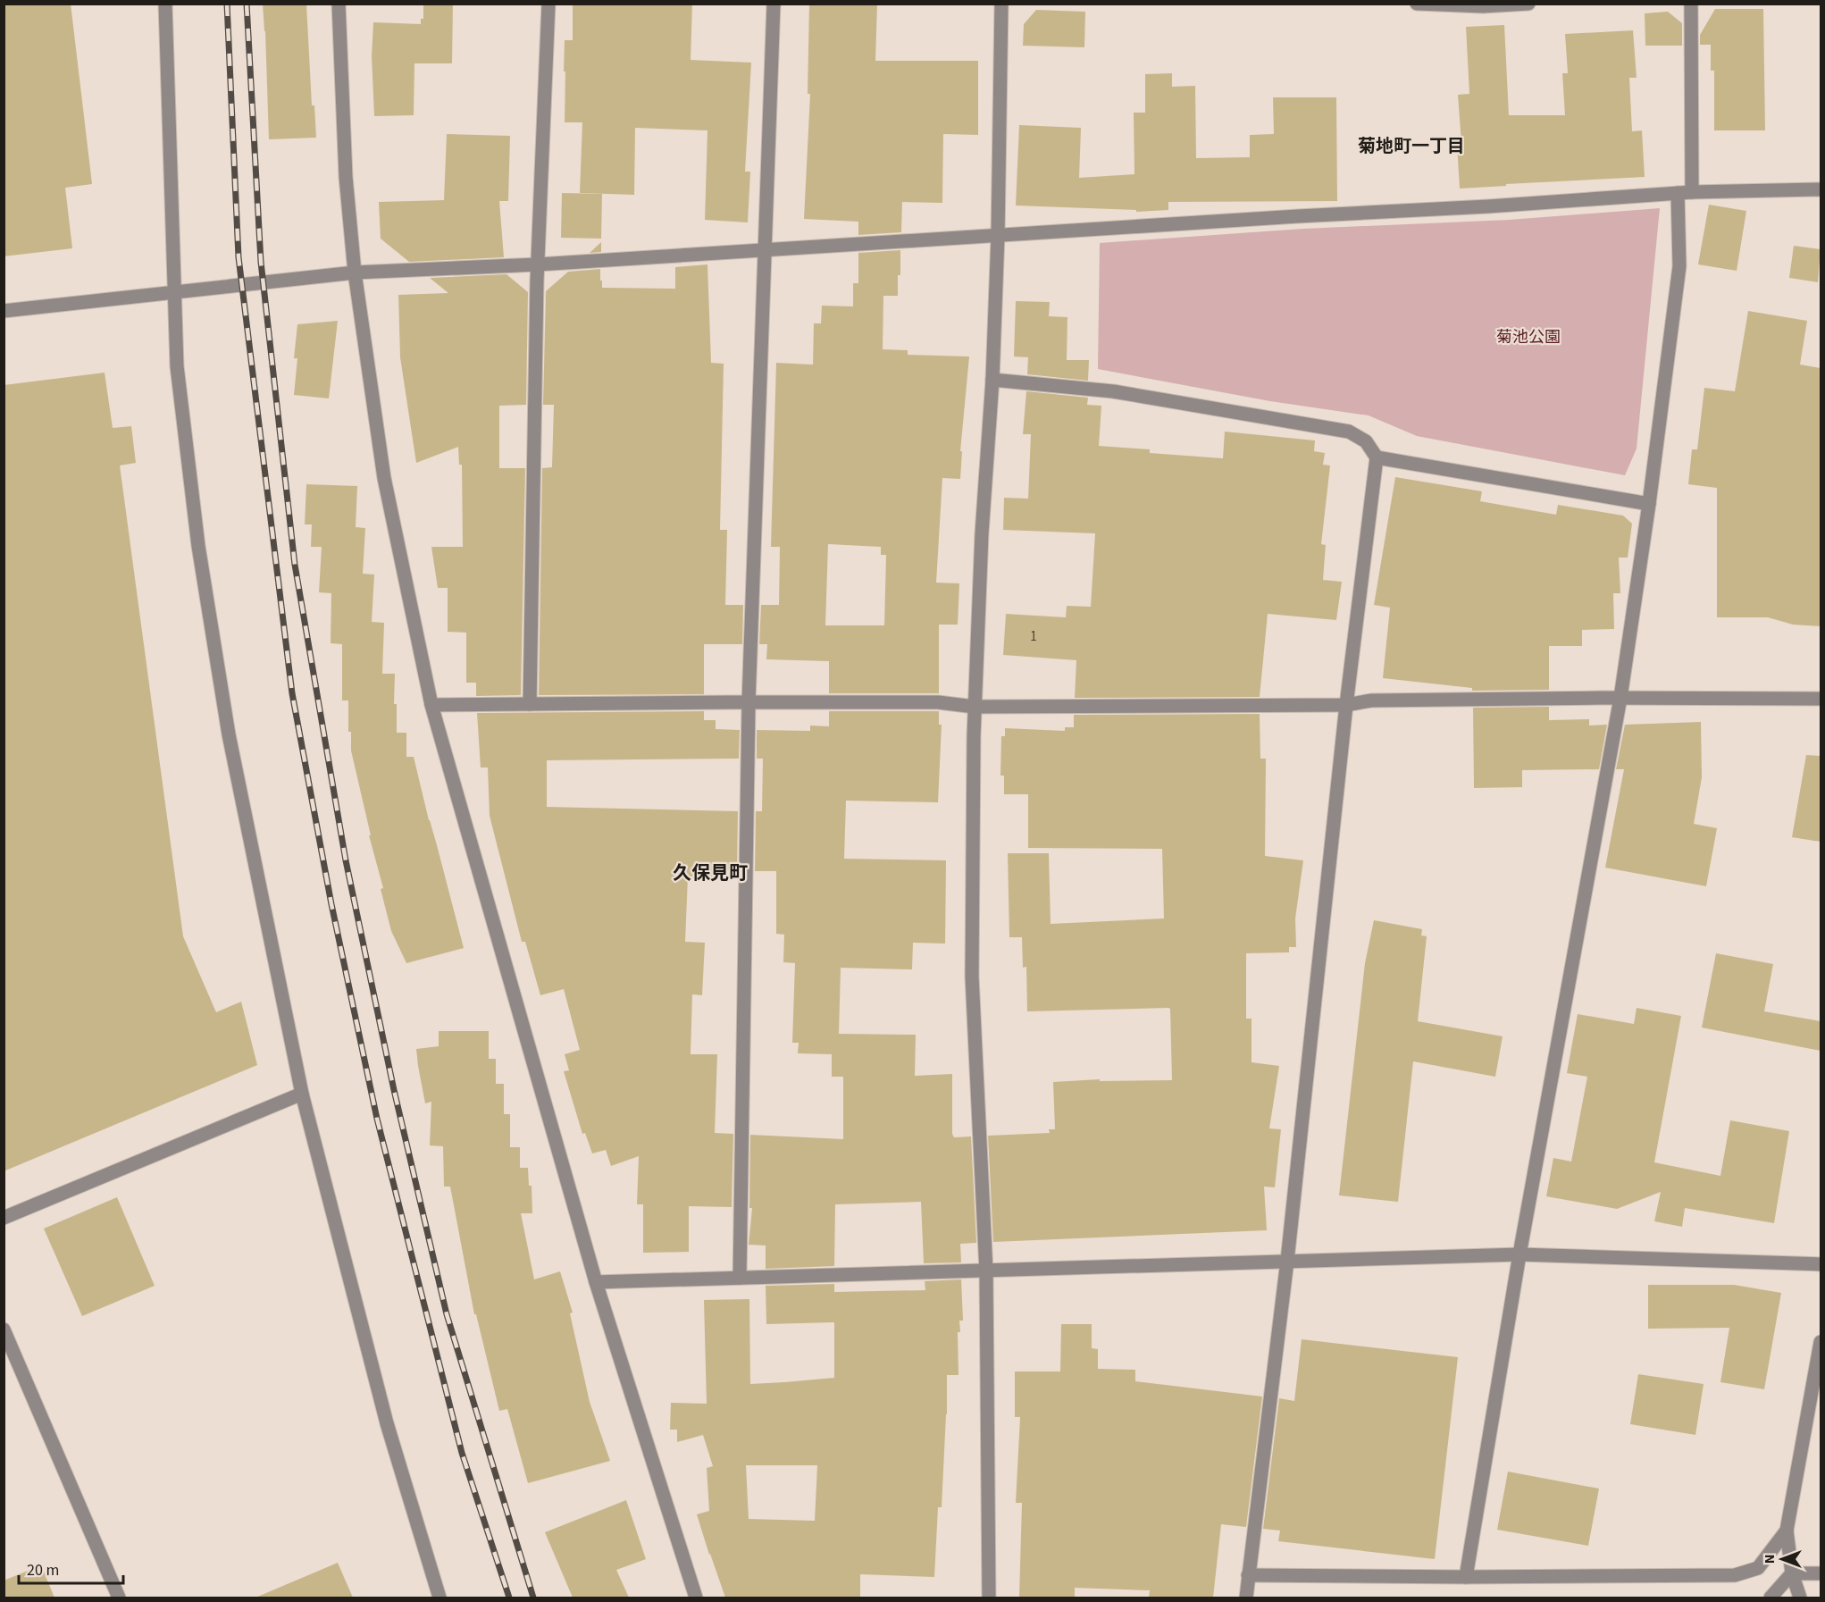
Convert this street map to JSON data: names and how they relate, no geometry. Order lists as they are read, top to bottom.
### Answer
{
  "districts": ["菊地町一丁目", "久保見町"],
  "parks": ["菊池公園"],
  "house_numbers": ["1"],
  "scale_bar": "20 m",
  "north": "left"
}
